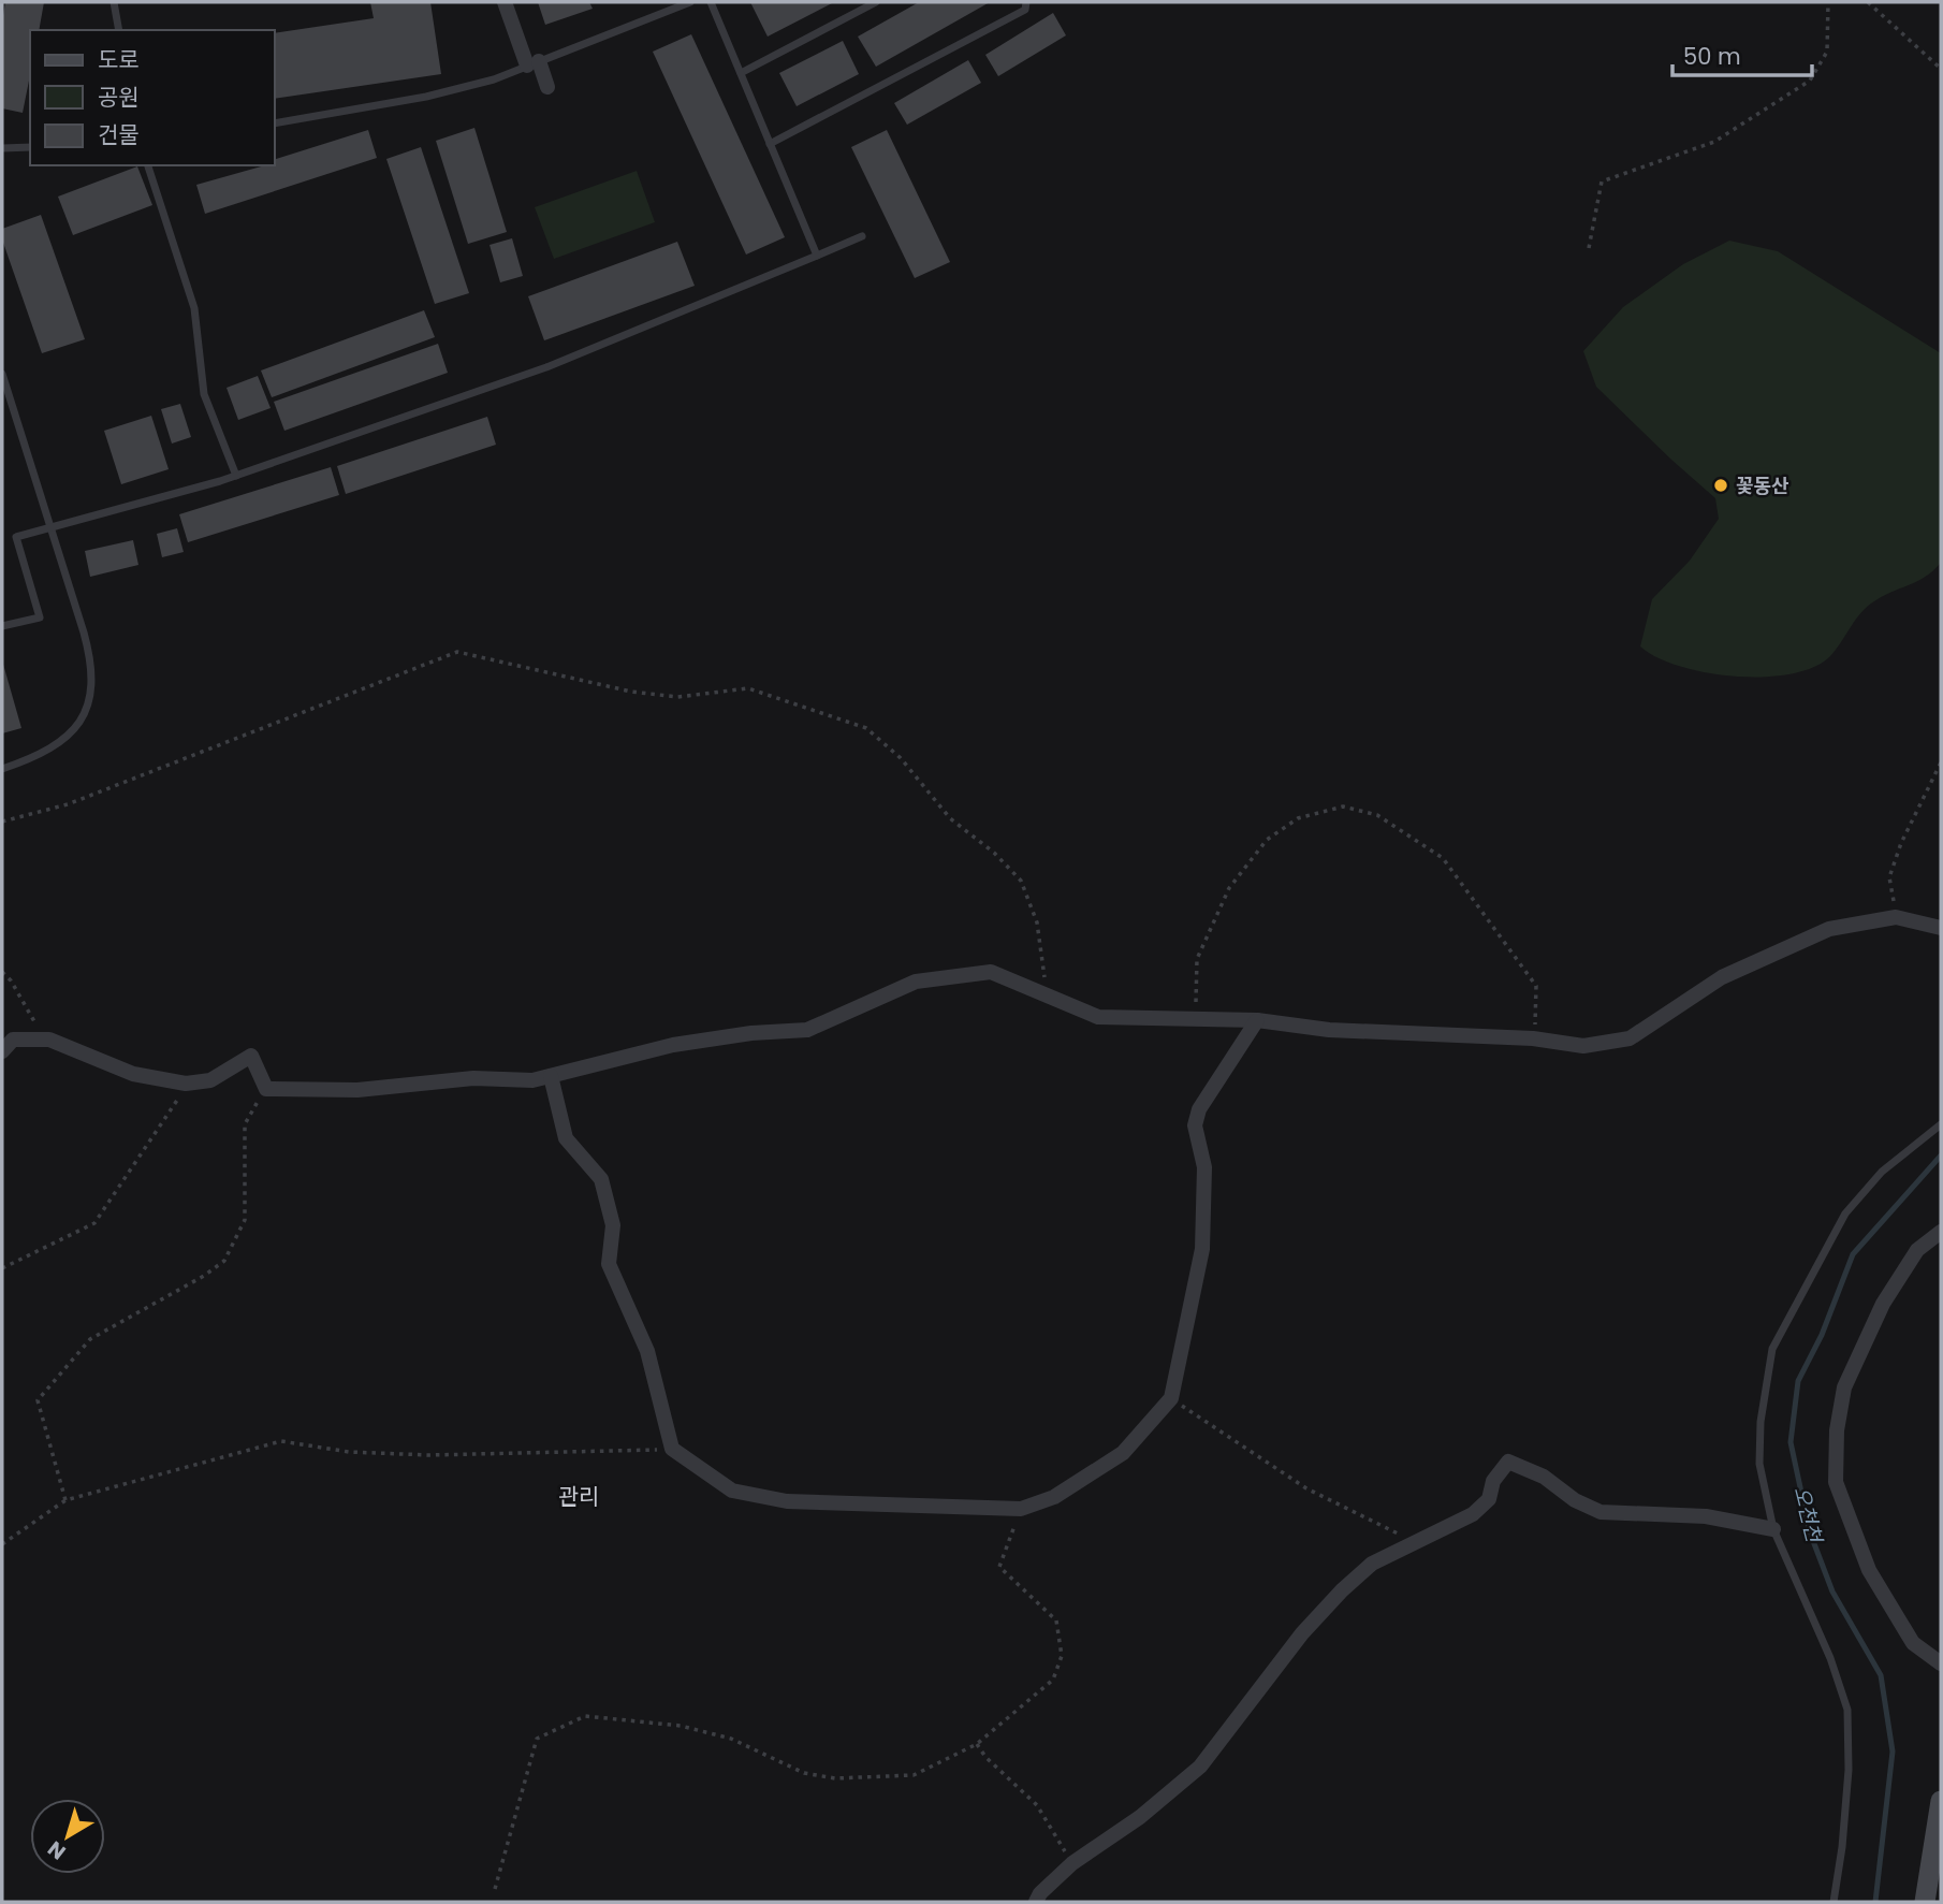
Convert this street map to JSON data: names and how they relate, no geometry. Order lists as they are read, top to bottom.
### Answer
{
  "districts": ["관리"],
  "water": ["오천천"],
  "places": ["꽃동산"],
  "legend": ["도로", "공원", "건물"],
  "scale_bar": "50 m",
  "north": "bottom left"
}
